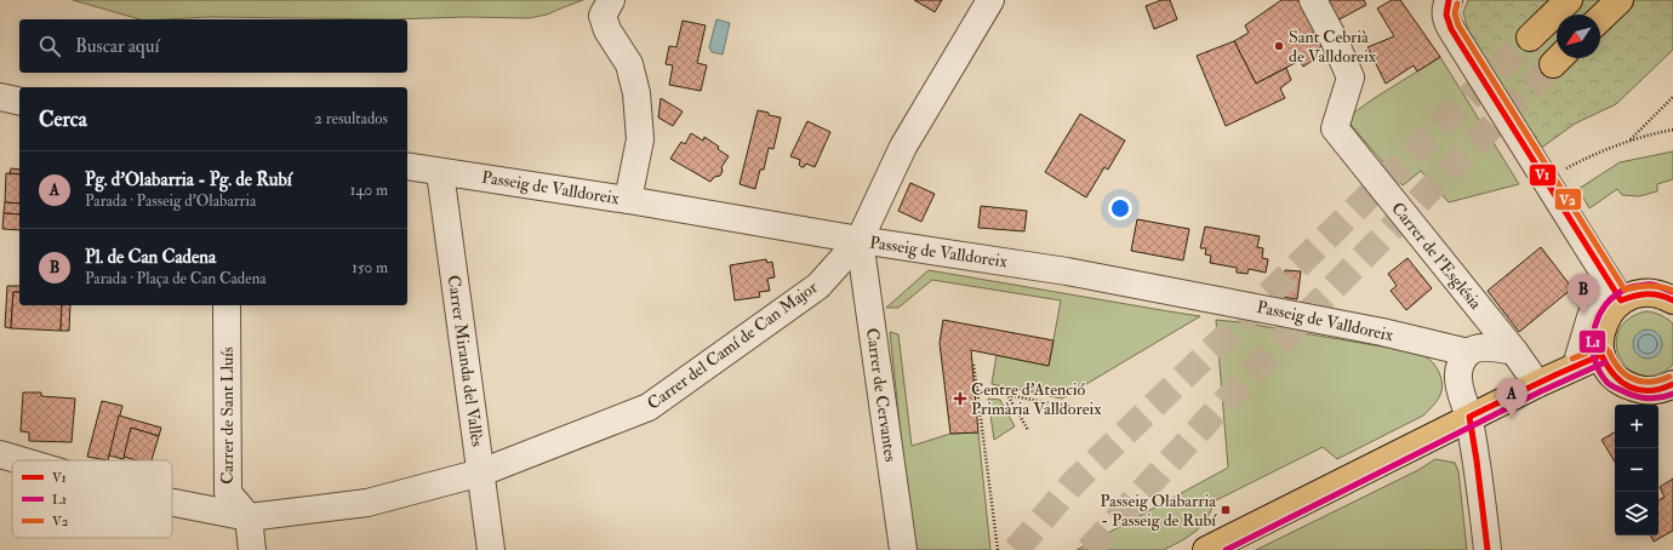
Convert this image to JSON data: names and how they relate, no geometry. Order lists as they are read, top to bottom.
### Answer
{
  "streets": {
    "street": [
      "Passeig de Valldoreix",
      "Carrer de l'Església",
      "Carrer del Camí de Can Major",
      "Carrer Miranda del Vallès",
      "Carrer de Cervantes",
      "Carrer de Sant Lluís"
    ]
  },
  "crossings": [
    ["Passeig de Valldoreix", "Carrer del Camí de Can Major"],
    ["Passeig de Valldoreix", "Carrer Miranda del Vallès"],
    ["Passeig de Valldoreix", "Carrer de Cervantes"],
    ["Carrer del Camí de Can Major", "Carrer Miranda del Vallès"],
    ["Carrer del Camí de Can Major", "Carrer de Cervantes"],
    ["Carrer del Camí de Can Major", "Carrer de Sant Lluís"]
  ],
  "places": {
    "other": ["Sant Cebrià de Valldoreix"],
    "health": ["Centre d'Atenció Primària Valldoreix"],
    "transit": ["Passeig Olabarria - Passeig de Rubí"]
  },
  "lines": ["transit line V1", "transit line V2", "transit line L1"],
  "legend": ["V1", "L1", "V2"],
  "north": "bottom left",
  "page": {
    "search": "Buscar aquí",
    "heading": ["Cerca", "2 resultados"],
    "list": [
      {
        "mark": "A",
        "name": "Pg. d'Olabarria - Pg. de Rubí",
        "note": "Parada · Passeig d'Olabarria",
        "value": "140 m"
      },
      {
        "mark": "B",
        "name": "Pl. de Can Cadena",
        "note": "Parada · Plaça de Can Cadena",
        "value": "150 m"
      }
    ],
    "pins": ["B", "A"],
    "map_buttons": ["+", "−"]
  }
}
